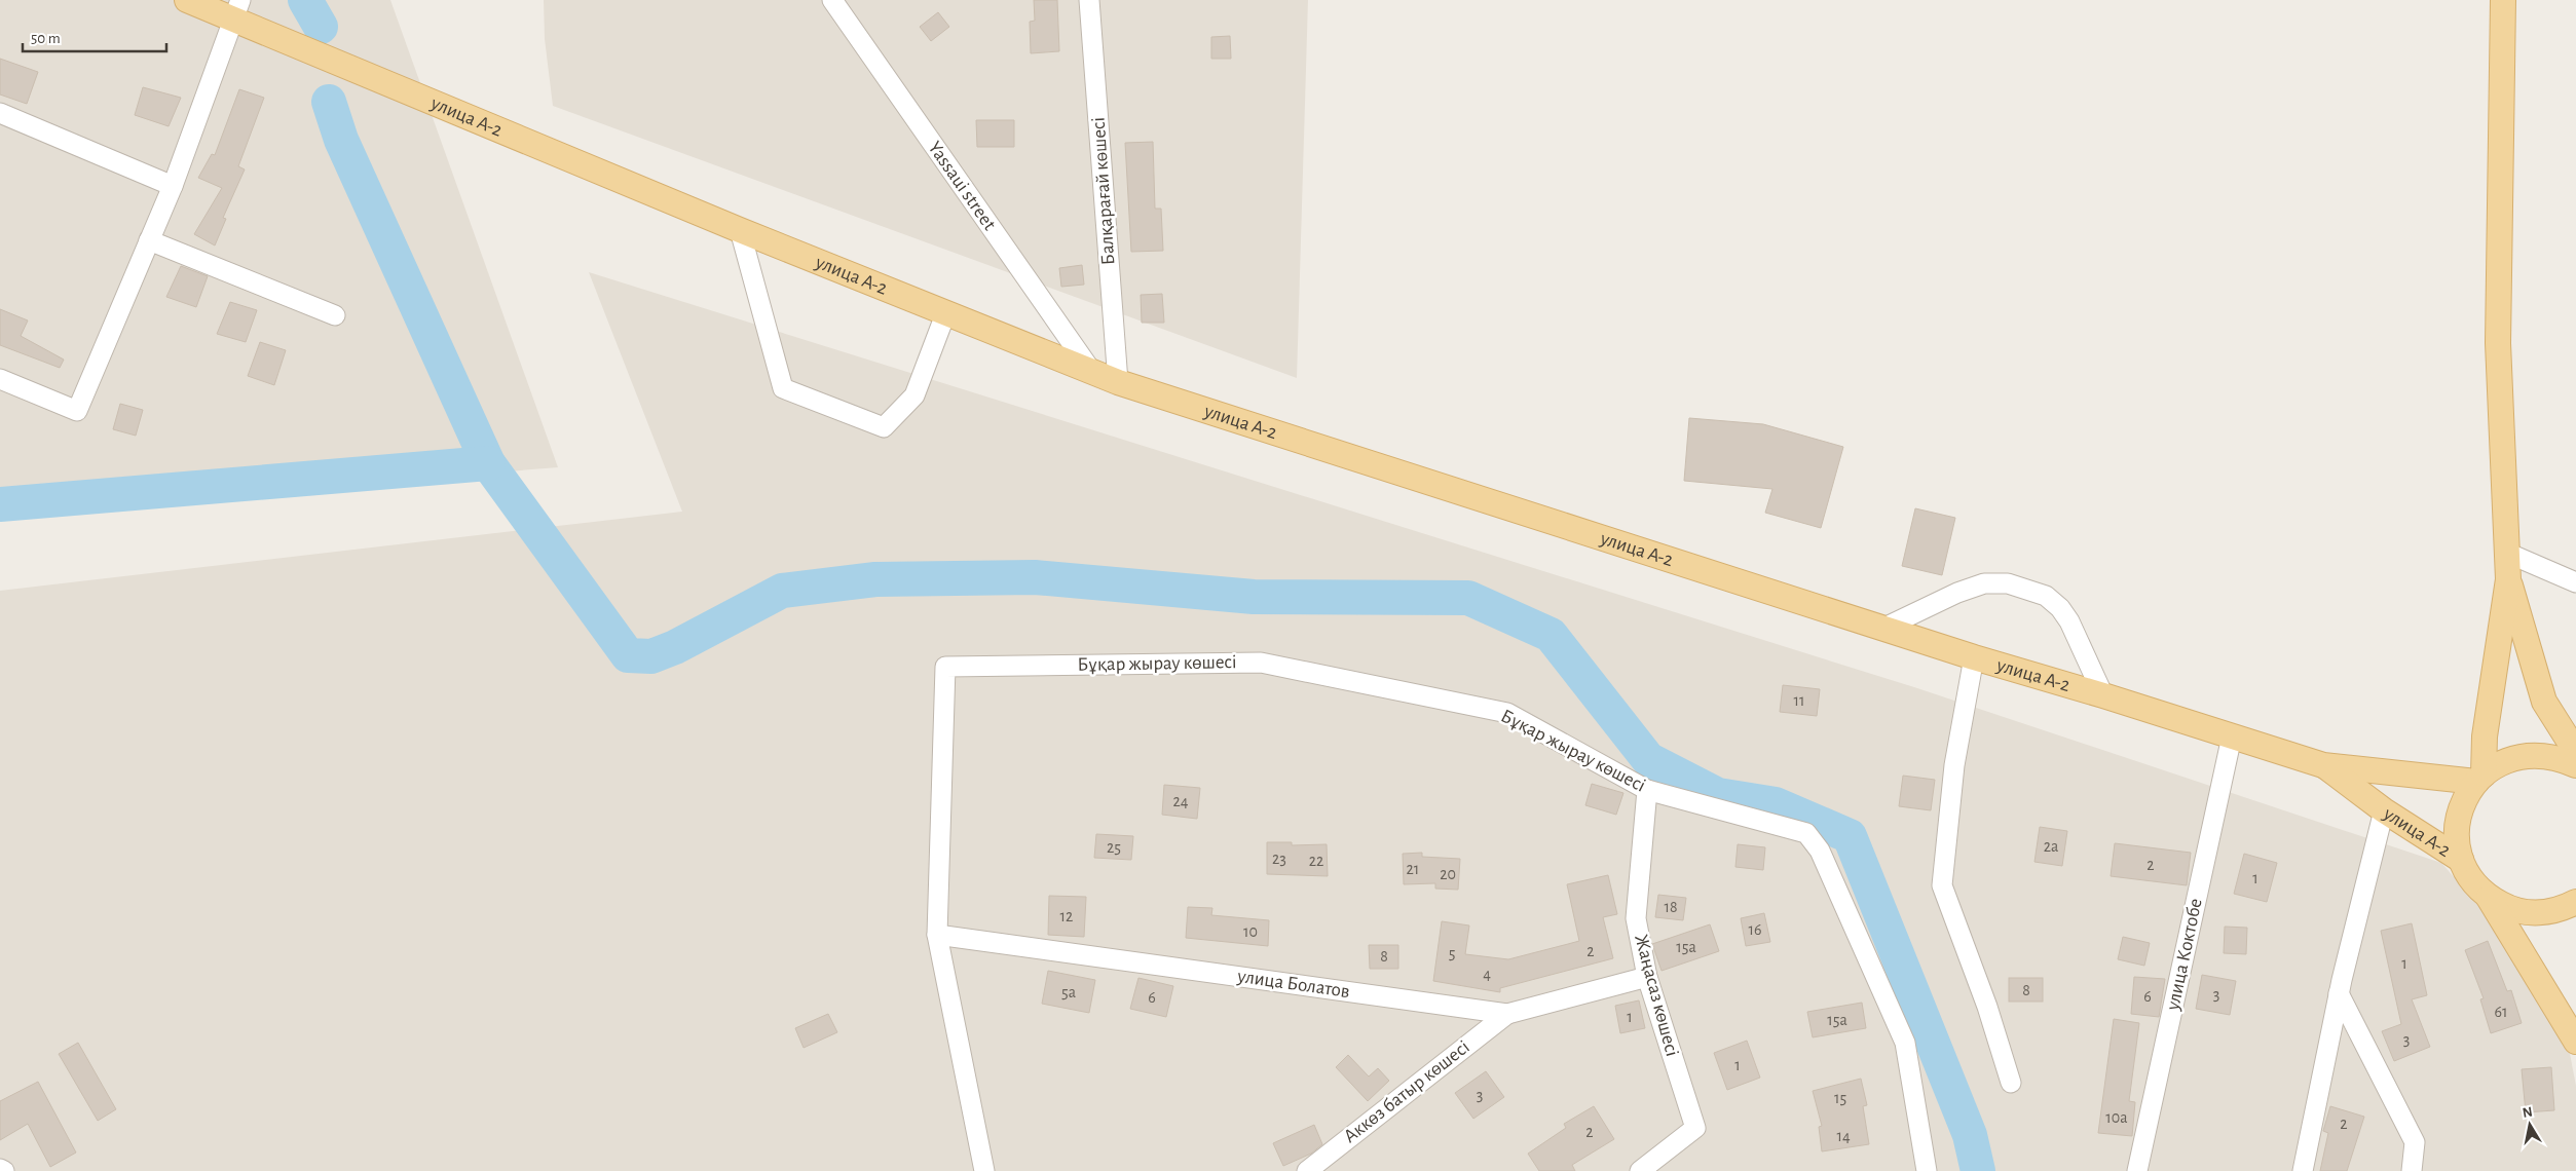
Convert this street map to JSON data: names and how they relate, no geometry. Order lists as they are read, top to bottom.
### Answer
{
  "streets": {
    "main road": ["улица А-2"],
    "street": [
      "Yassaui street",
      "Балқарағай көшесі",
      "Бұқар жырау көшесі",
      "улица Коктобе",
      "улица Болатов",
      "Жаңасаз көшесі",
      "Аккөз батыр көшесі"
    ]
  },
  "crossings": [
    ["улица А-2", "Yassaui street"],
    ["улица А-2", "Балқарағай көшесі"],
    ["улица А-2", "улица Коктобе"],
    ["Бұқар жырау көшесі", "улица Болатов"],
    ["Бұқар жырау көшесі", "Жаңасаз көшесі"],
    ["улица Болатов", "Жаңасаз көшесі"],
    ["улица Болатов", "Аккөз батыр көшесі"]
  ],
  "house_numbers": [
    "11",
    "24",
    "2а",
    "25",
    "23",
    "22",
    "2",
    "21",
    "20",
    "1",
    "18",
    "12",
    "16",
    "10",
    "15а",
    "2",
    "5",
    "8",
    "1",
    "4",
    "8",
    "5а",
    "3",
    "6",
    "6",
    "61",
    "1",
    "15а",
    "3",
    "1",
    "3",
    "15",
    "10а",
    "2",
    "2",
    "14"
  ],
  "scale_bar": "50 m",
  "north": "top"
}
